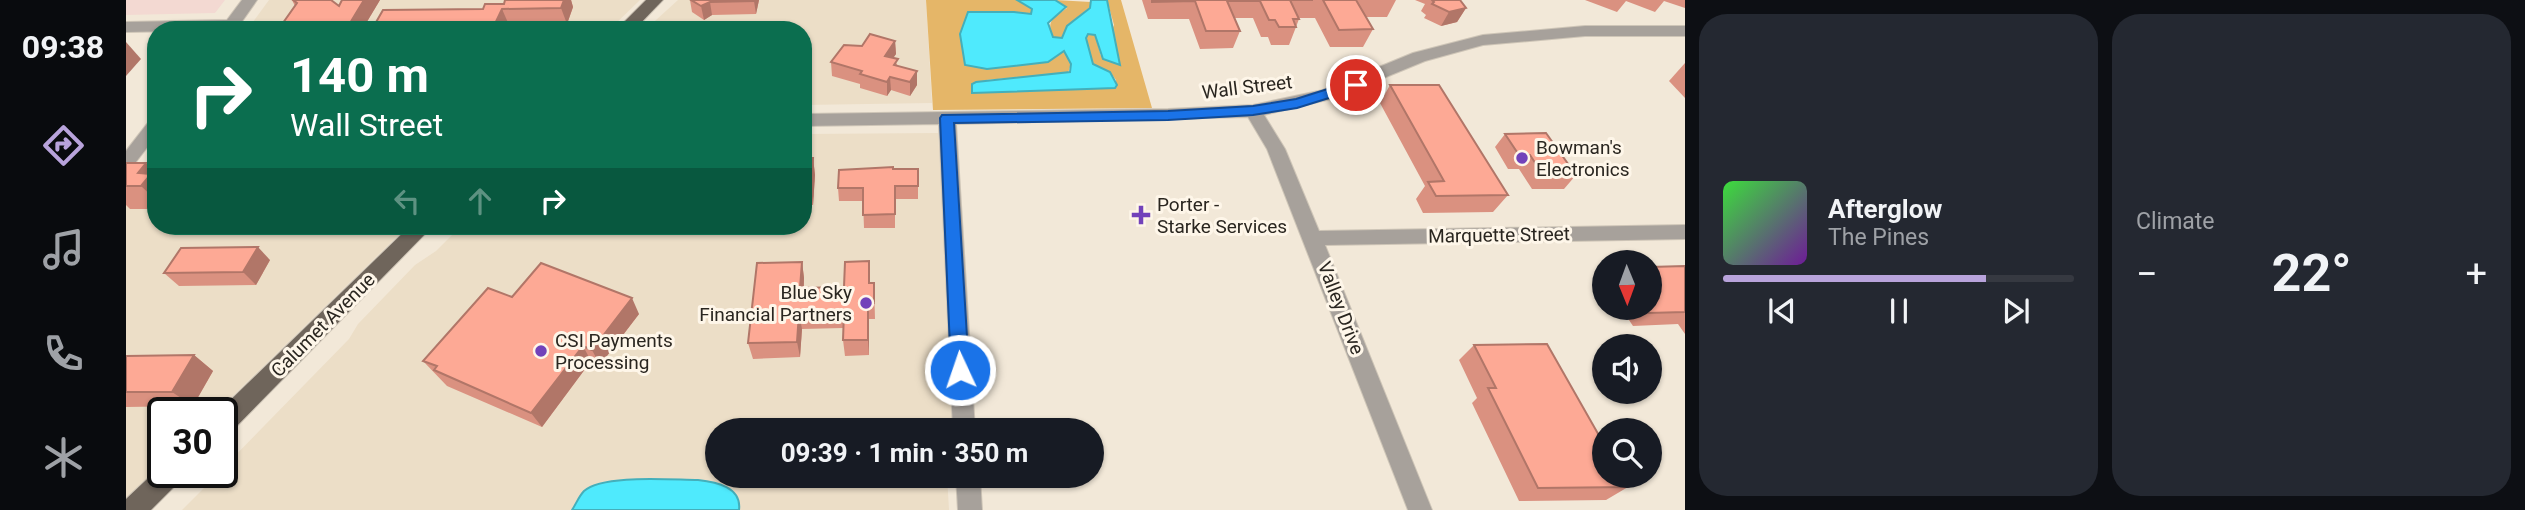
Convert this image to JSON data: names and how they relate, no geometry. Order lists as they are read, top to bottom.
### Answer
{
  "streets": {
    "main road": ["Calumet Avenue"],
    "street": ["Wall Street", "Marquette Street", "Valley Drive"]
  },
  "crossings": [
    ["Wall Street", "Valley Drive"],
    ["Marquette Street", "Valley Drive"]
  ],
  "places": {
    "other": ["Bowman's Electronics", "Blue Sky Financial Partners", "CSI Payments Processing"],
    "health": ["Porter - Starke Services"]
  },
  "north": "bottom",
  "page": {
    "tabs": "09:38",
    "tile": "Climate",
    "turn": ["140 m", "Wall Street"],
    "song": ["Afterglow", "The Pines"],
    "heat": ["−", "22°", "+"],
    "limit": "30",
    "trip": "09:39 · 1 min · 350 m"
  }
}
